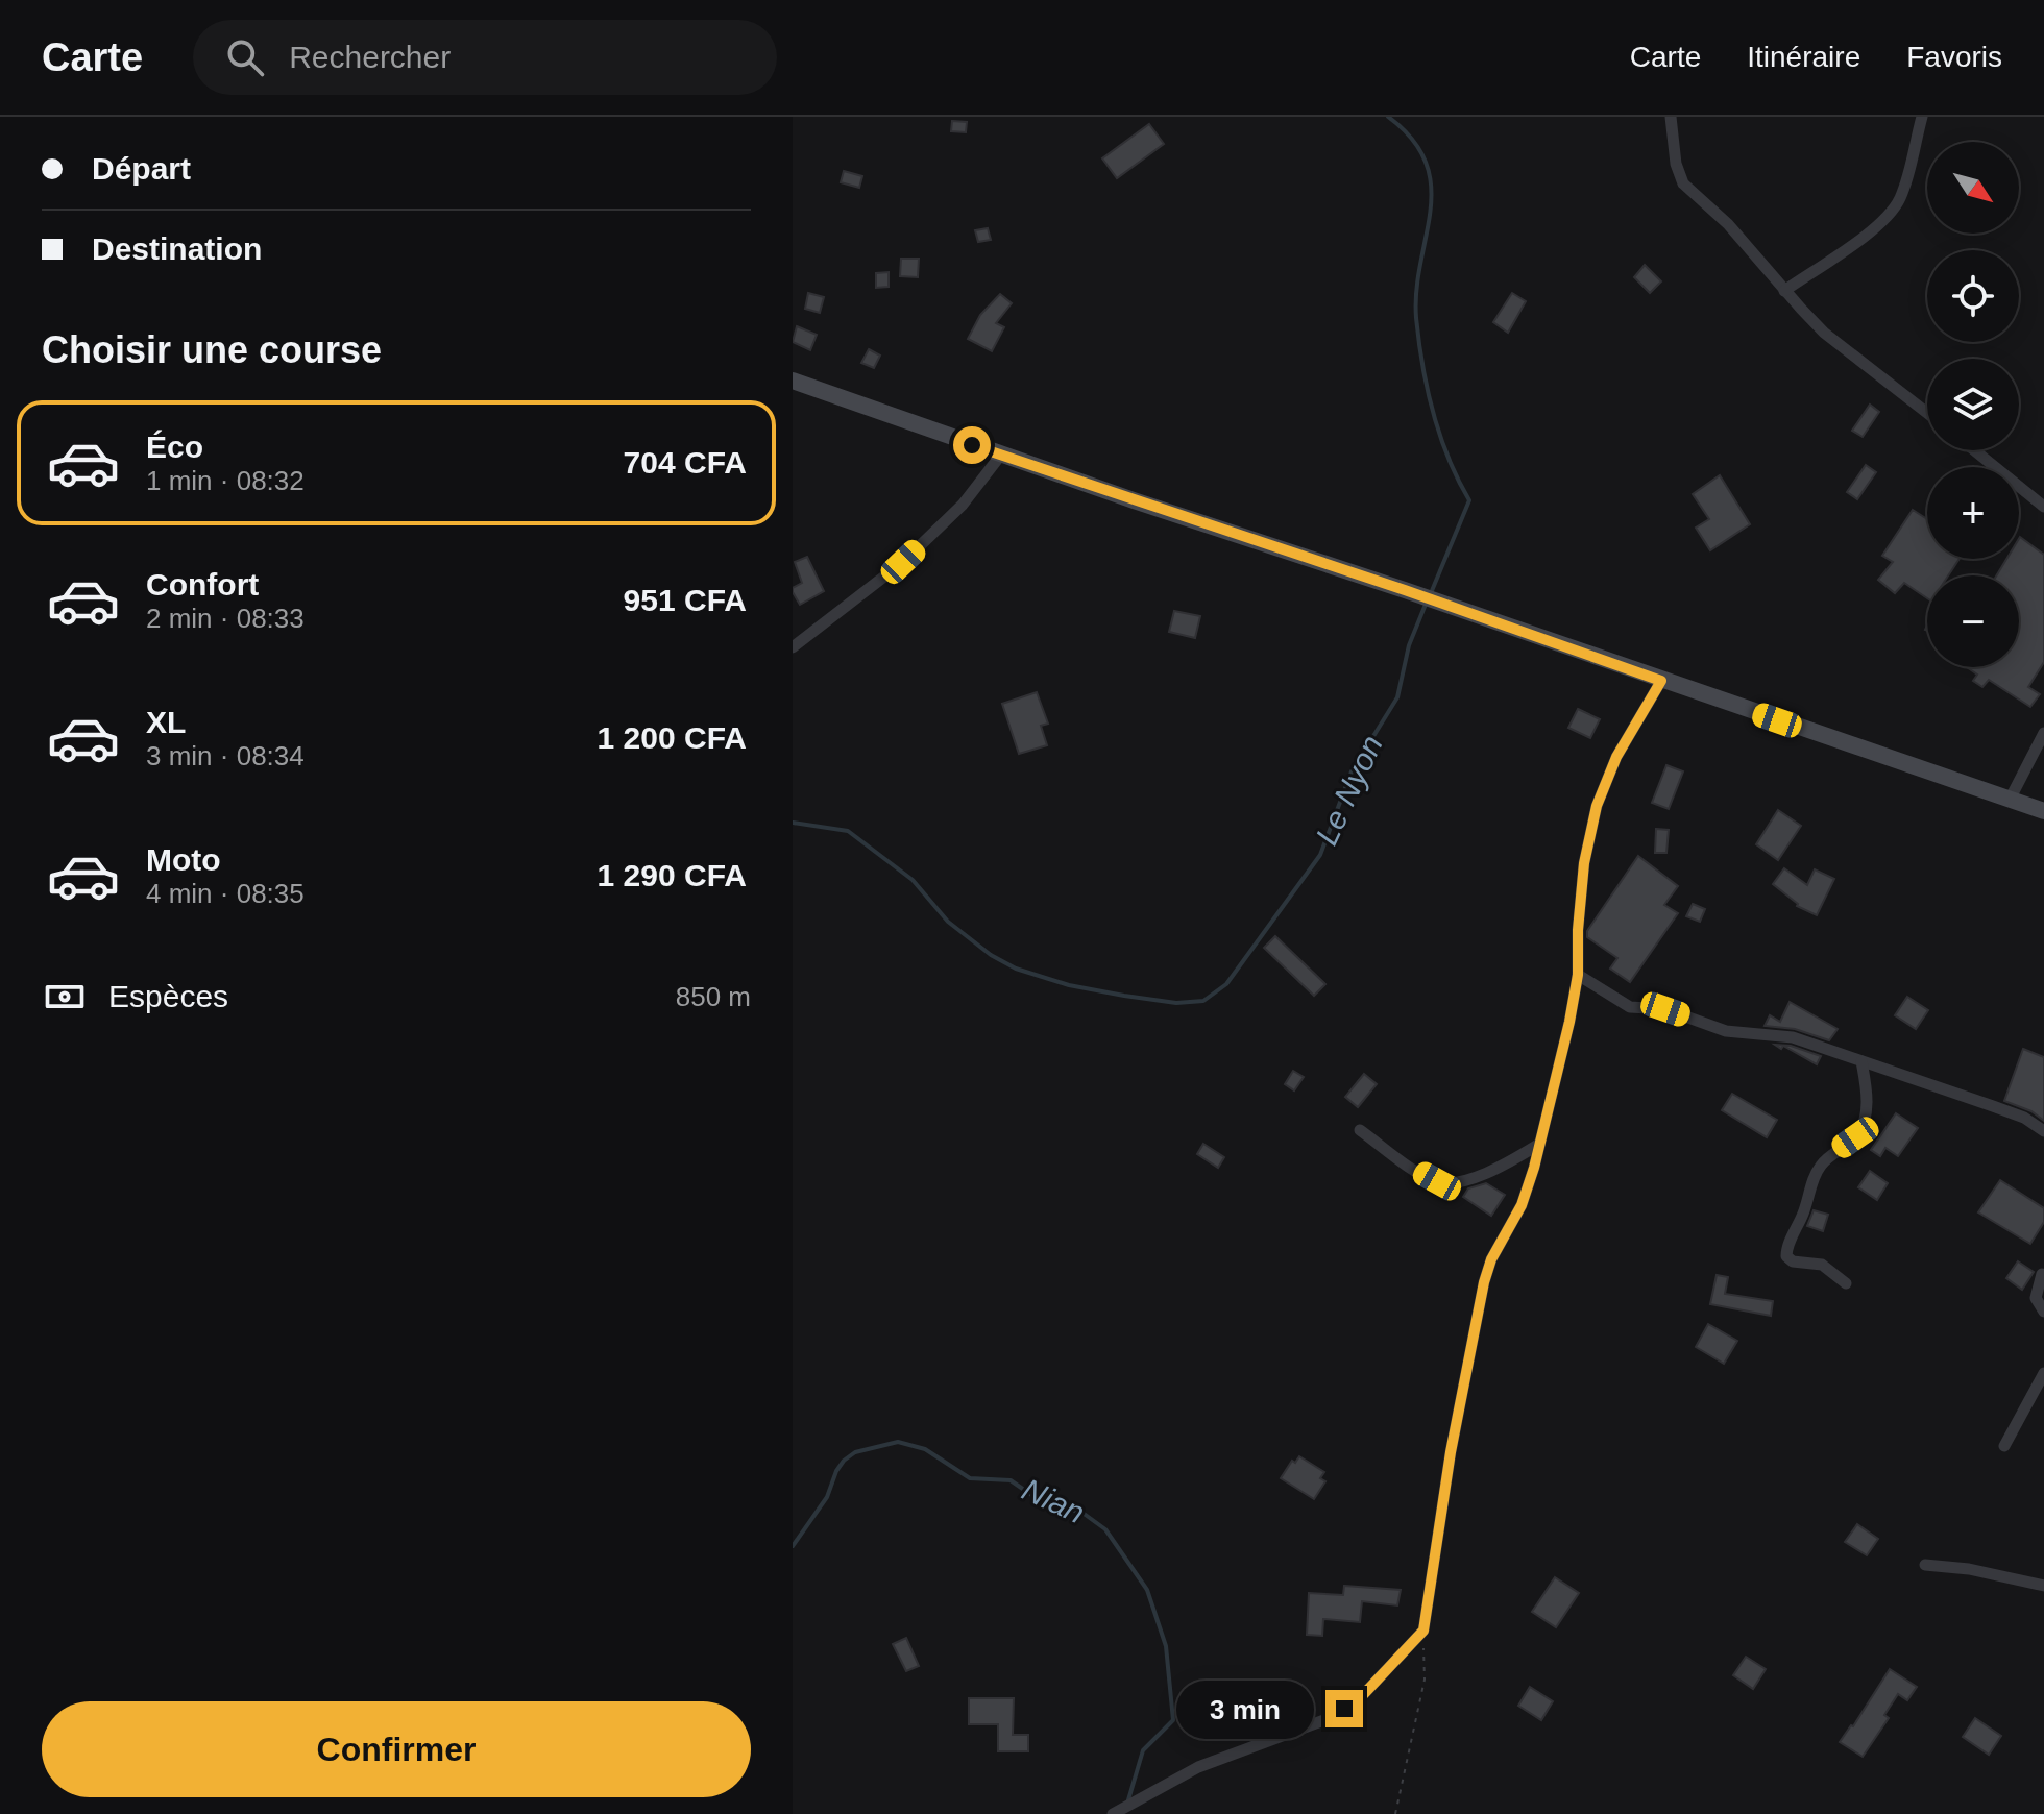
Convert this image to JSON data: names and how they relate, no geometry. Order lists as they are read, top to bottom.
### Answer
{
  "water": ["Le Nyon", "Nian"],
  "north": "bottom right",
  "page": {
    "header": "Carte",
    "search": "Rechercher",
    "nav": ["Carte", "Itinéraire", "Favoris"],
    "banner": ["Départ", "Destination"],
    "map_buttons": ["+", "−"],
    "heading": "Choisir une course",
    "list": [
      {
        "name": "Éco",
        "note": "1 min · 08:32",
        "value": "704 CFA"
      },
      {
        "name": "Confort",
        "note": "2 min · 08:33",
        "value": "951 CFA"
      },
      {
        "name": "XL",
        "note": "3 min · 08:34",
        "value": "1 200 CFA"
      },
      {
        "name": "Moto",
        "note": "4 min · 08:35",
        "value": "1 290 CFA"
      }
    ],
    "pay": ["Espèces", "850 m"],
    "bubble": "3 min",
    "buttons": "Confirmer"
  }
}
